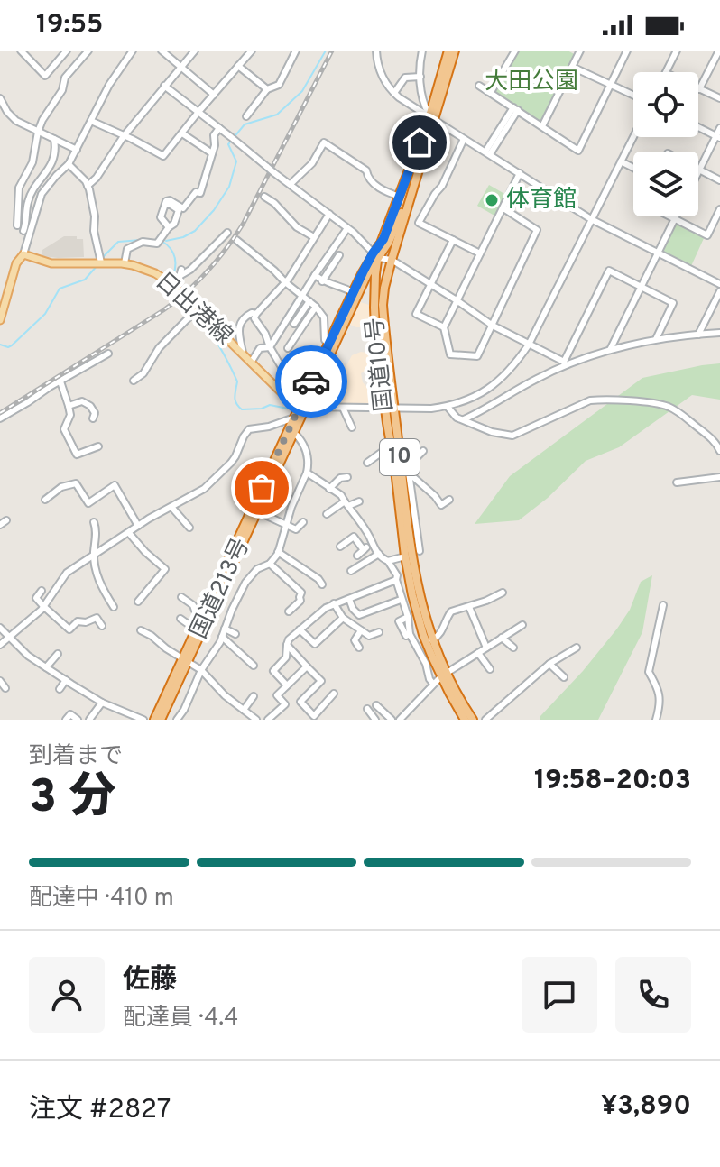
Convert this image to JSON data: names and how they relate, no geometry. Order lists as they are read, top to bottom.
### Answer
{
  "streets": {
    "highway": ["国道10号", "10", "国道213号"],
    "main road": ["日出港線"]
  },
  "crossings": [
    ["日出港線", "国道213号"],
    ["国道10号", "国道213号"]
  ],
  "parks": ["大田公園"],
  "places": ["体育館"],
  "page": {
    "status": "19:55",
    "heading": ["3 分", "到着まで", "19:58–20:03"],
    "panel": [
      "佐藤",
      "配達員 · 4.4",
      "注文 #2827",
      "¥3,890"
    ],
    "bar": "配達中 · 410 m"
  }
}
